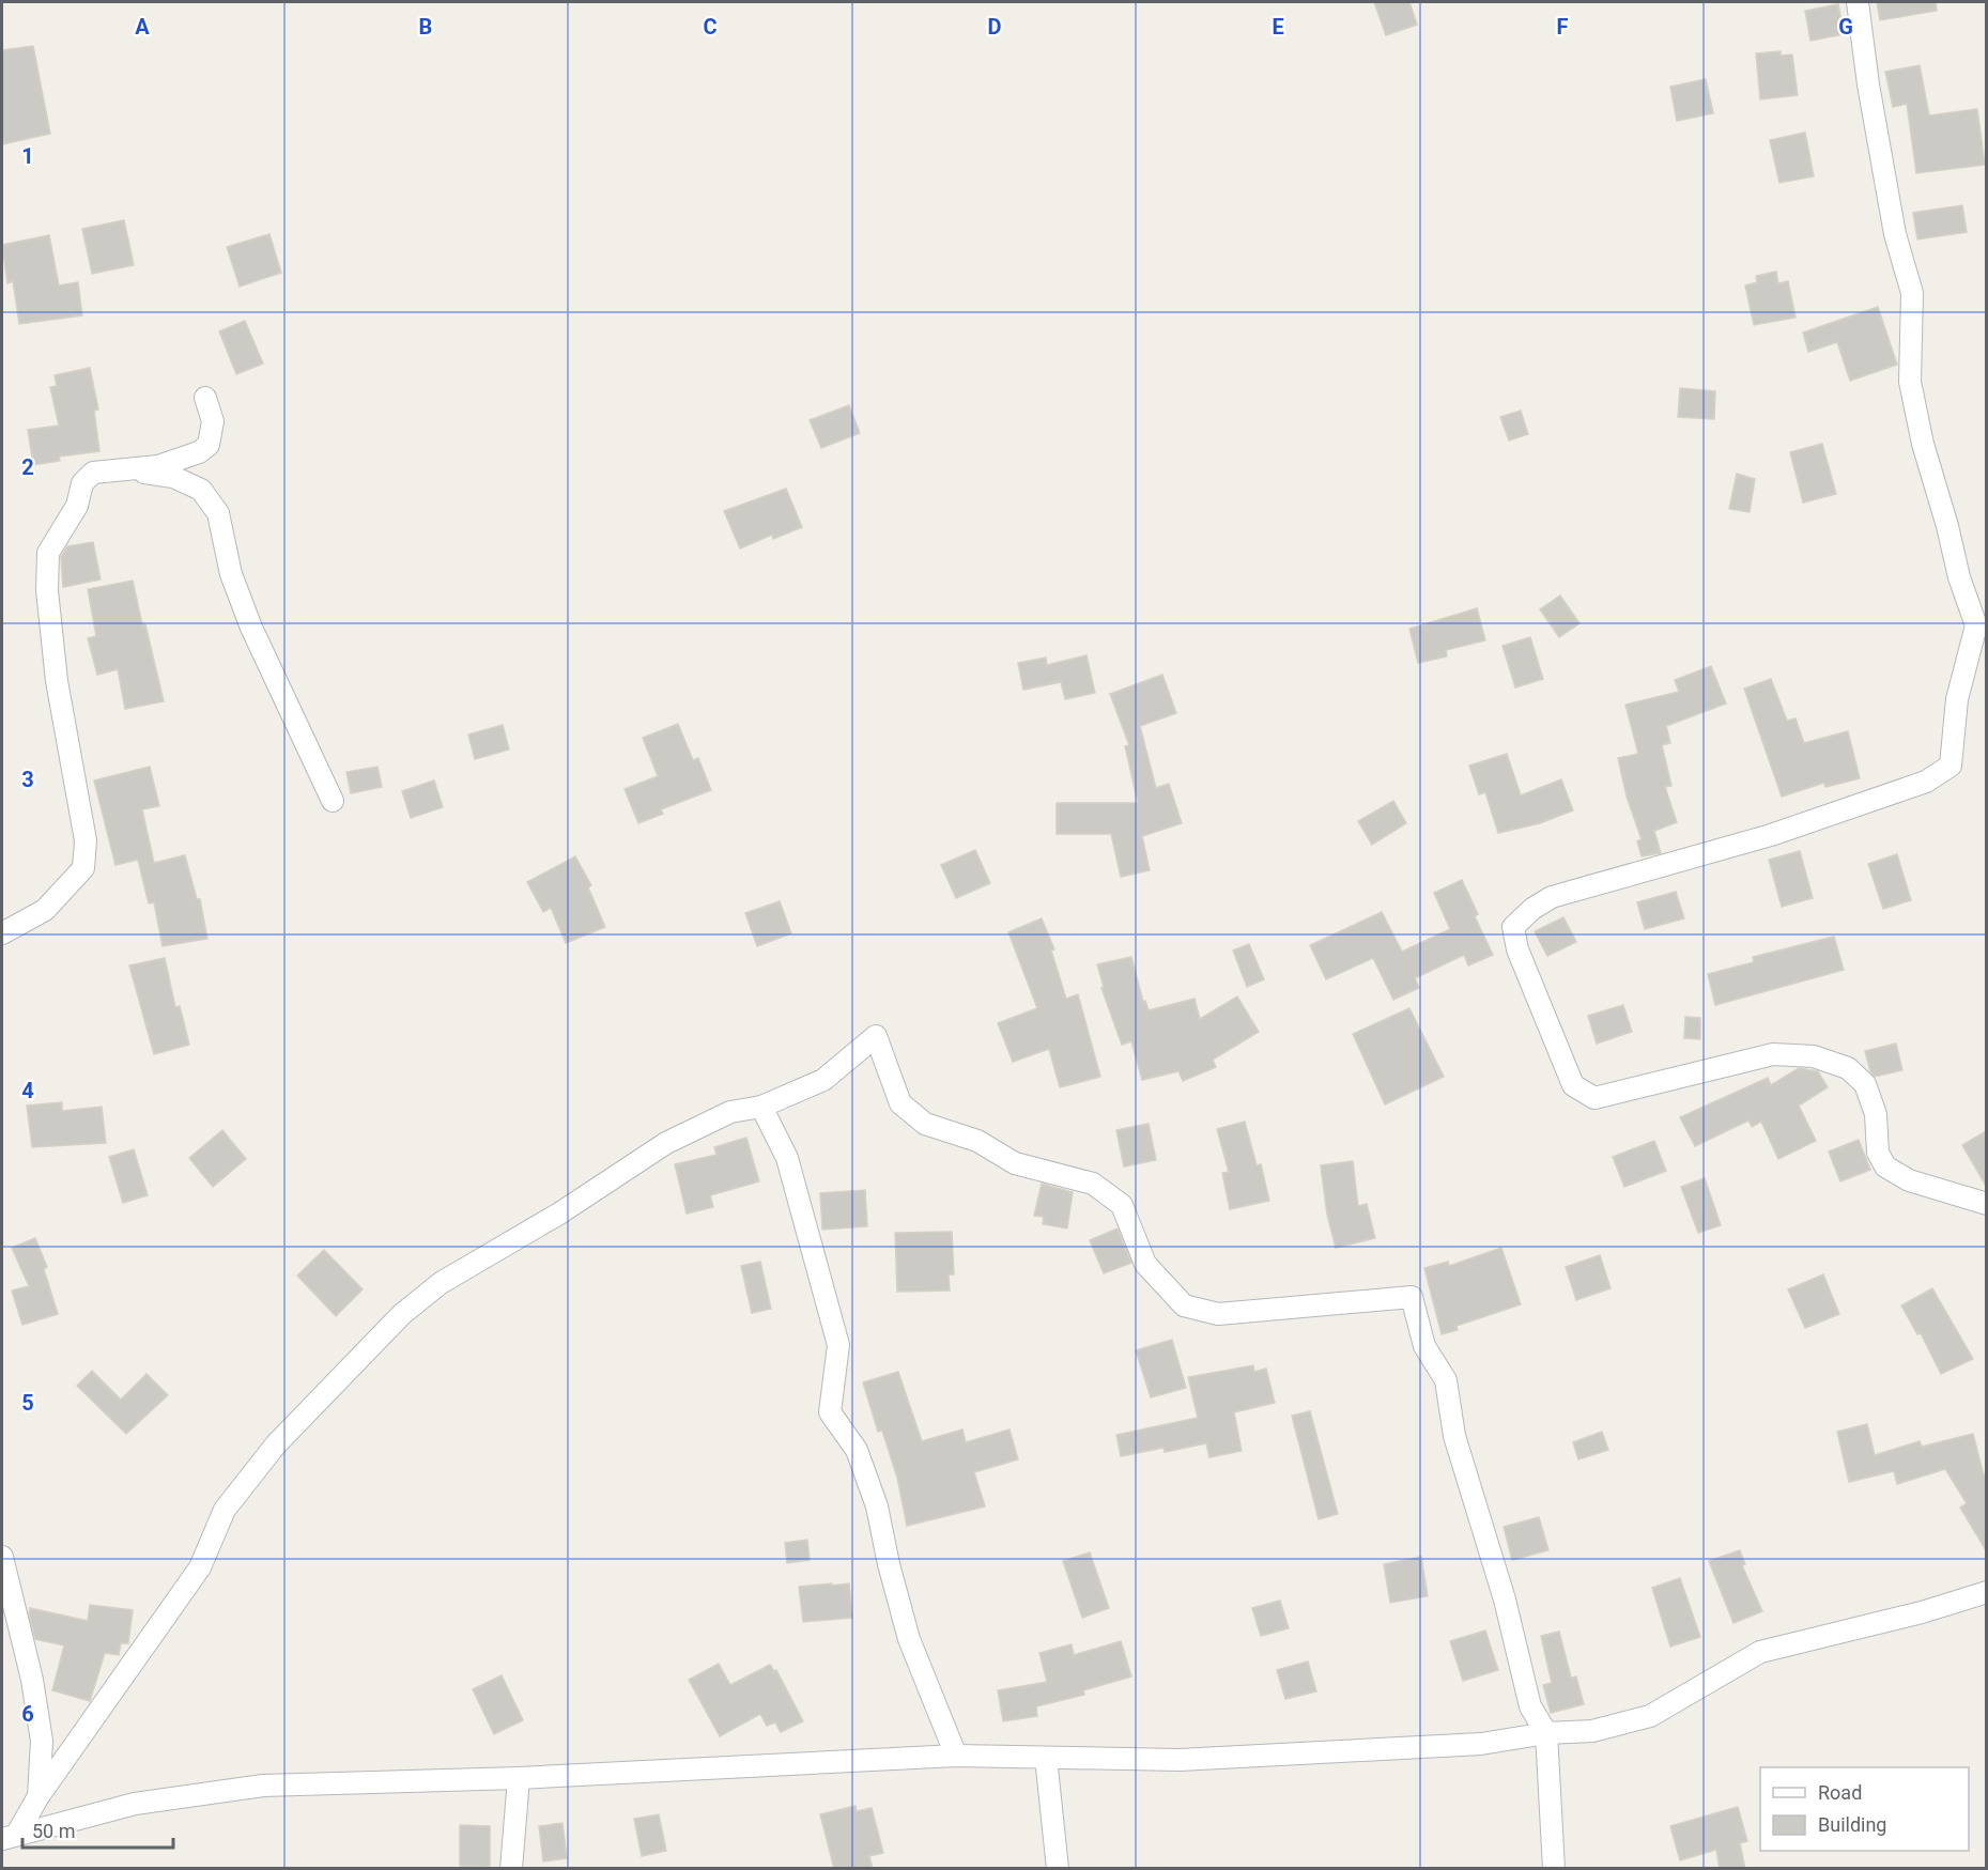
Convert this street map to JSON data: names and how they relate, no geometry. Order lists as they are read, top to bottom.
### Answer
{
  "legend": ["Road", "Building"],
  "scale_bar": "50 m",
  "grid": {
    "columns": [
      "A",
      "B",
      "C",
      "D",
      "E",
      "F",
      "G"
    ],
    "rows": [
      "1",
      "2",
      "3",
      "4",
      "5",
      "6"
    ]
  }
}
